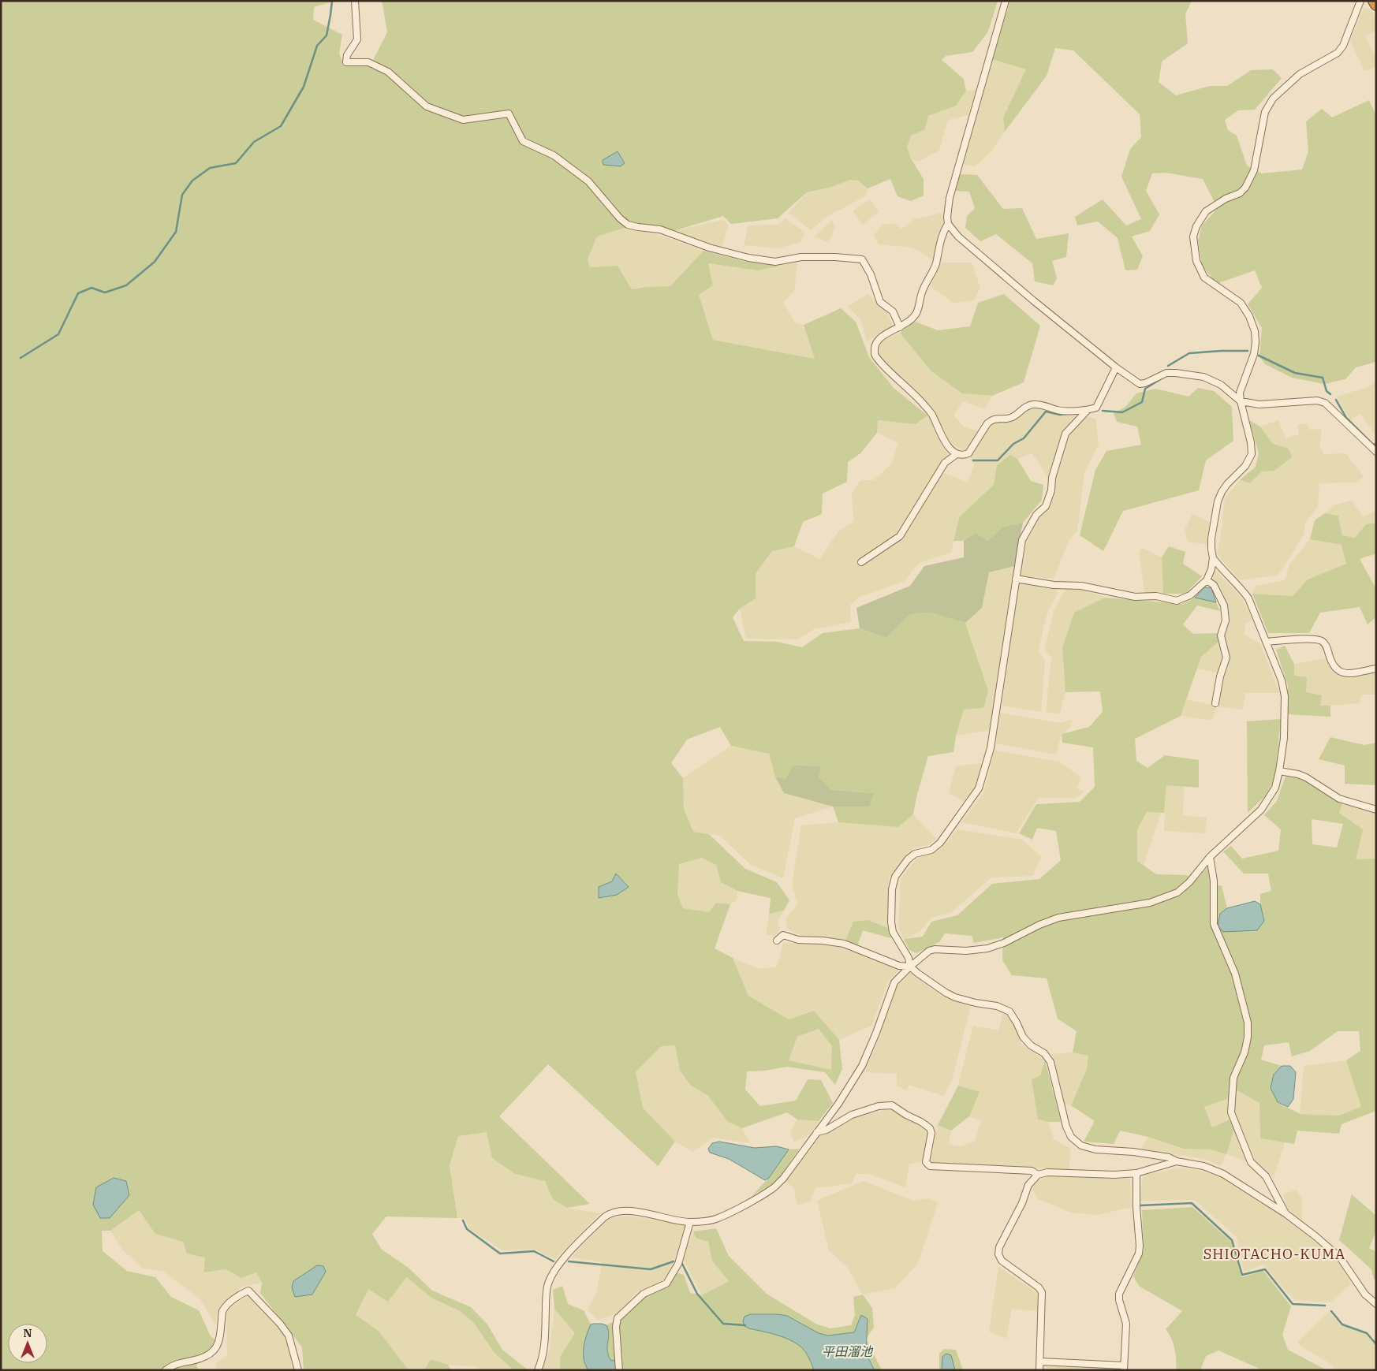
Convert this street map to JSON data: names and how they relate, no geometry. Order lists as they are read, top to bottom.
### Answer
{
  "districts": ["SHIOTACHO-KUMA"],
  "water": ["平田溜池"],
  "north": "top"
}
